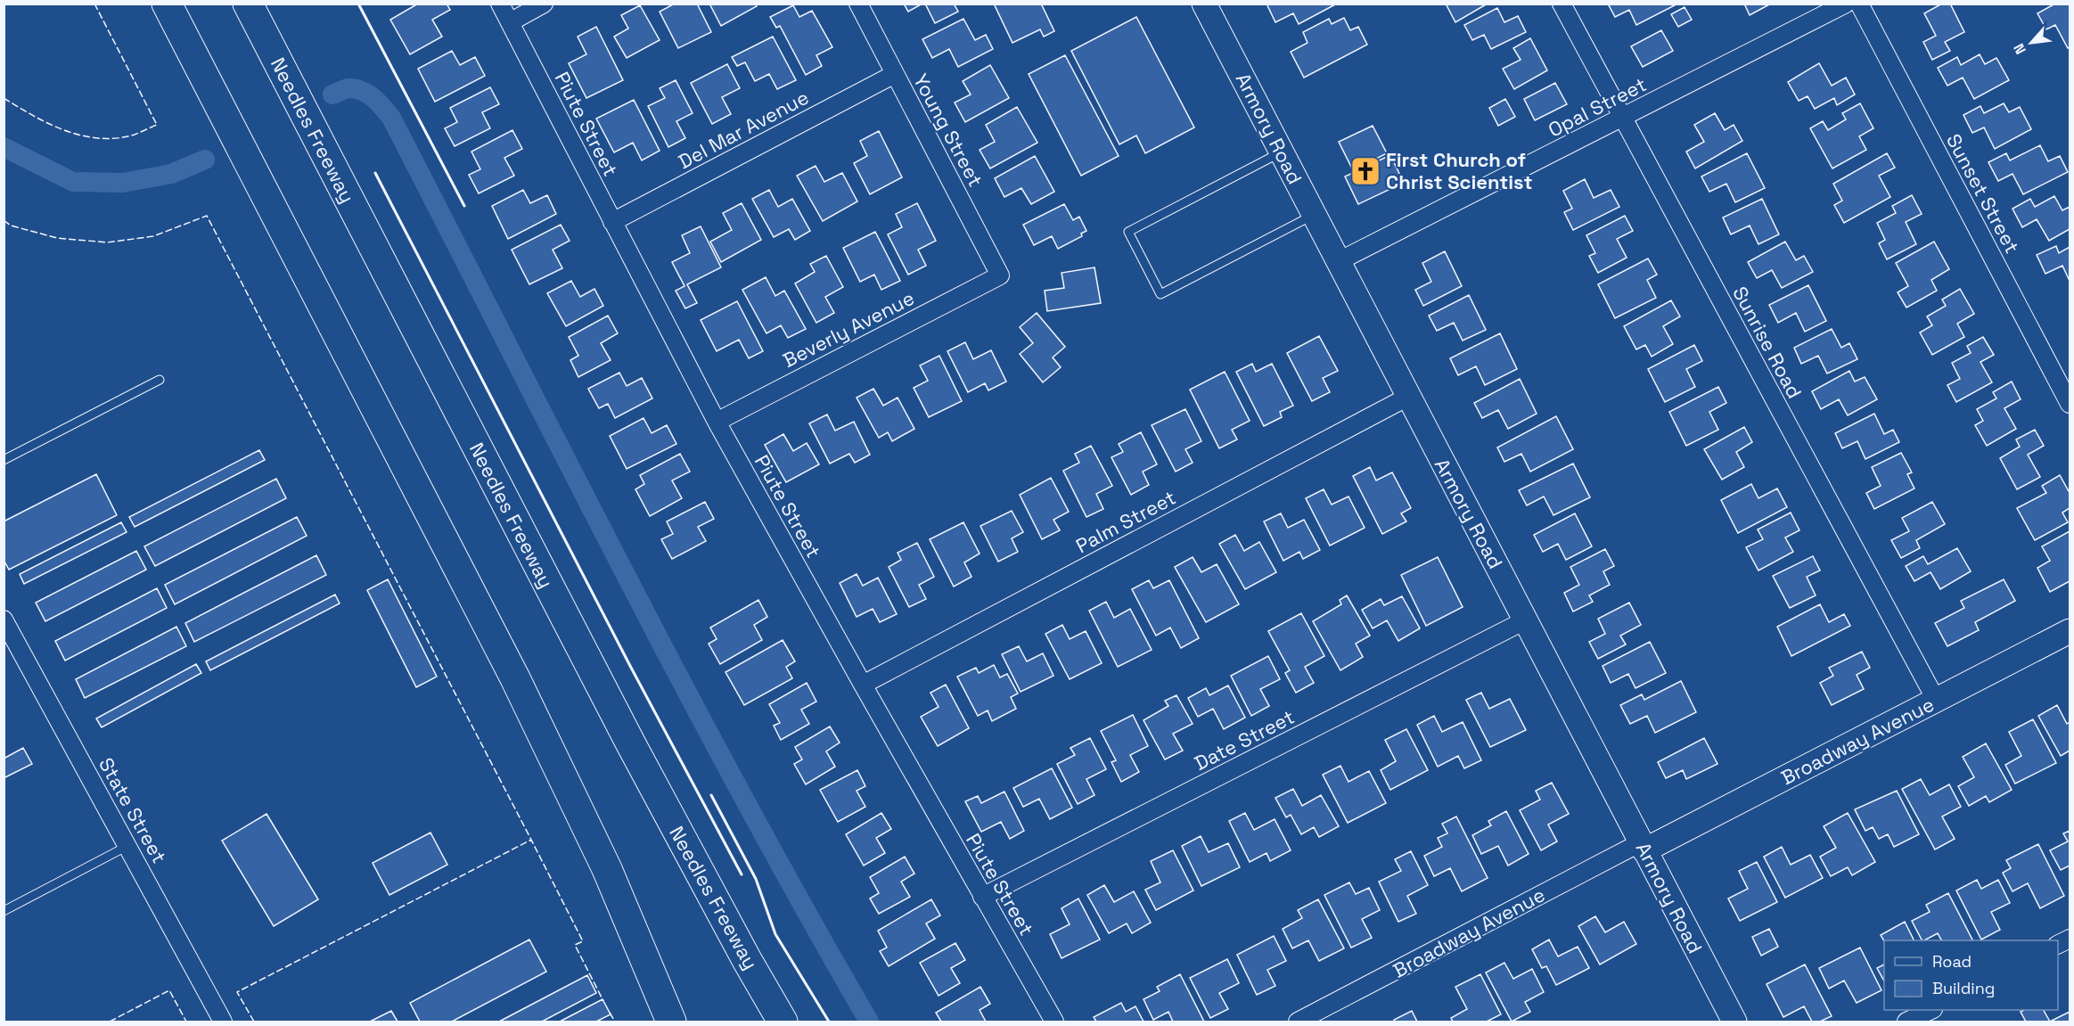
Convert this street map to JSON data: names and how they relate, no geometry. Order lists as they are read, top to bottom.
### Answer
{
  "streets": {
    "highway": ["Needles Freeway"],
    "main road": ["Armory Road", "Broadway Avenue"],
    "street": [
      "Opal Street",
      "Piute Street",
      "Del Mar Avenue",
      "Young Street",
      "Sunset Street",
      "Beverly Avenue",
      "Sunrise Road",
      "Palm Street",
      "Date Street",
      "State Street"
    ]
  },
  "crossings": [
    ["Opal Street", "Armory Road"],
    ["Opal Street", "Sunrise Road"],
    ["Piute Street", "Del Mar Avenue"],
    ["Piute Street", "Beverly Avenue"],
    ["Piute Street", "Palm Street"],
    ["Piute Street", "Date Street"],
    ["Armory Road", "Palm Street"],
    ["Armory Road", "Date Street"],
    ["Armory Road", "Broadway Avenue"],
    ["Del Mar Avenue", "Young Street"],
    ["Young Street", "Beverly Avenue"],
    ["Sunrise Road", "Broadway Avenue"]
  ],
  "places": {
    "church": ["First Church of Christ Scientist"]
  },
  "legend": ["Road", "Building"],
  "north": "bottom left"
}
